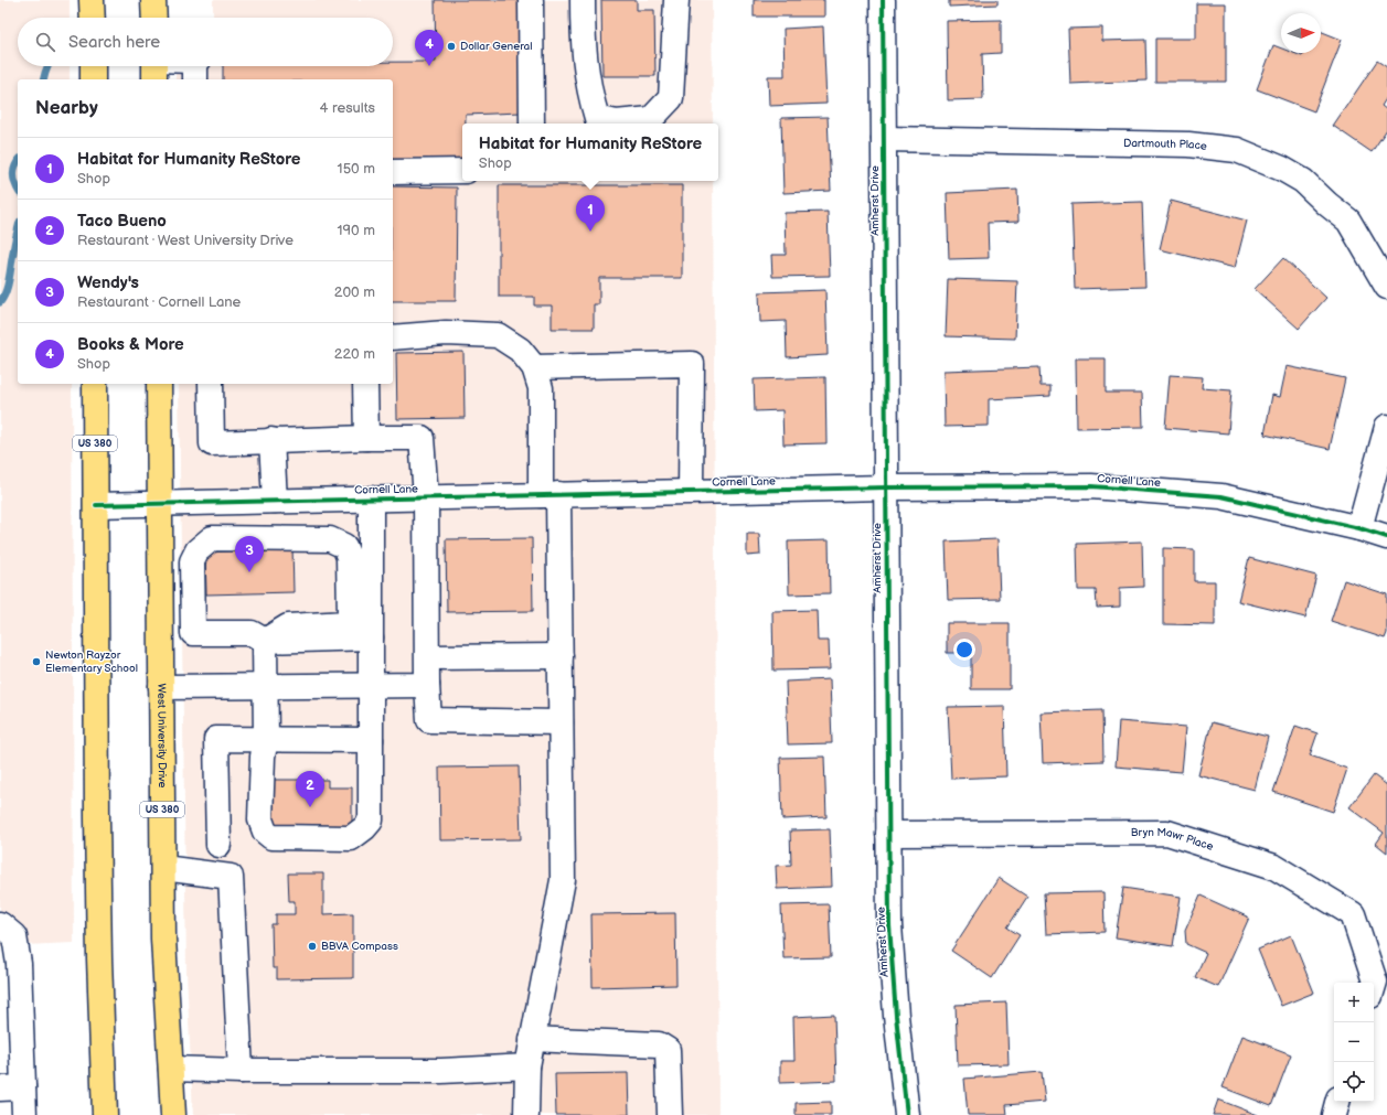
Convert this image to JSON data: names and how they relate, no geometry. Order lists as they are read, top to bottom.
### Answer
{
  "streets": {
    "main road": ["US 380", "West University Drive"],
    "street": [
      "Dartmouth Place",
      "Amherst Drive",
      "Cornell Lane",
      "Bryn Mawr Place"
    ]
  },
  "crossings": [
    ["Dartmouth Place", "Amherst Drive"],
    ["Amherst Drive", "Cornell Lane"],
    ["Amherst Drive", "Bryn Mawr Place"],
    ["US 380", "Cornell Lane"],
    ["Cornell Lane", "West University Drive"]
  ],
  "places": ["Dollar General", "Newton Rayzor Elementary School", "BBVA Compass"],
  "north": "right",
  "page": {
    "search": "Search here",
    "pins": [
      "4",
      "1",
      "3",
      "2"
    ],
    "heading": ["Nearby", "4 results"],
    "popup": ["Habitat for Humanity ReStore", "Shop"],
    "list": [
      {
        "mark": "1",
        "name": "Habitat for Humanity ReStore",
        "note": "Shop",
        "value": "150 m"
      },
      {
        "mark": "2",
        "name": "Taco Bueno",
        "note": "Restaurant · West University Drive",
        "value": "190 m"
      },
      {
        "mark": "3",
        "name": "Wendy's",
        "note": "Restaurant · Cornell Lane",
        "value": "200 m"
      },
      {
        "mark": "4",
        "name": "Books & More",
        "note": "Shop",
        "value": "220 m"
      }
    ],
    "map_buttons": ["+", "−"]
  }
}
